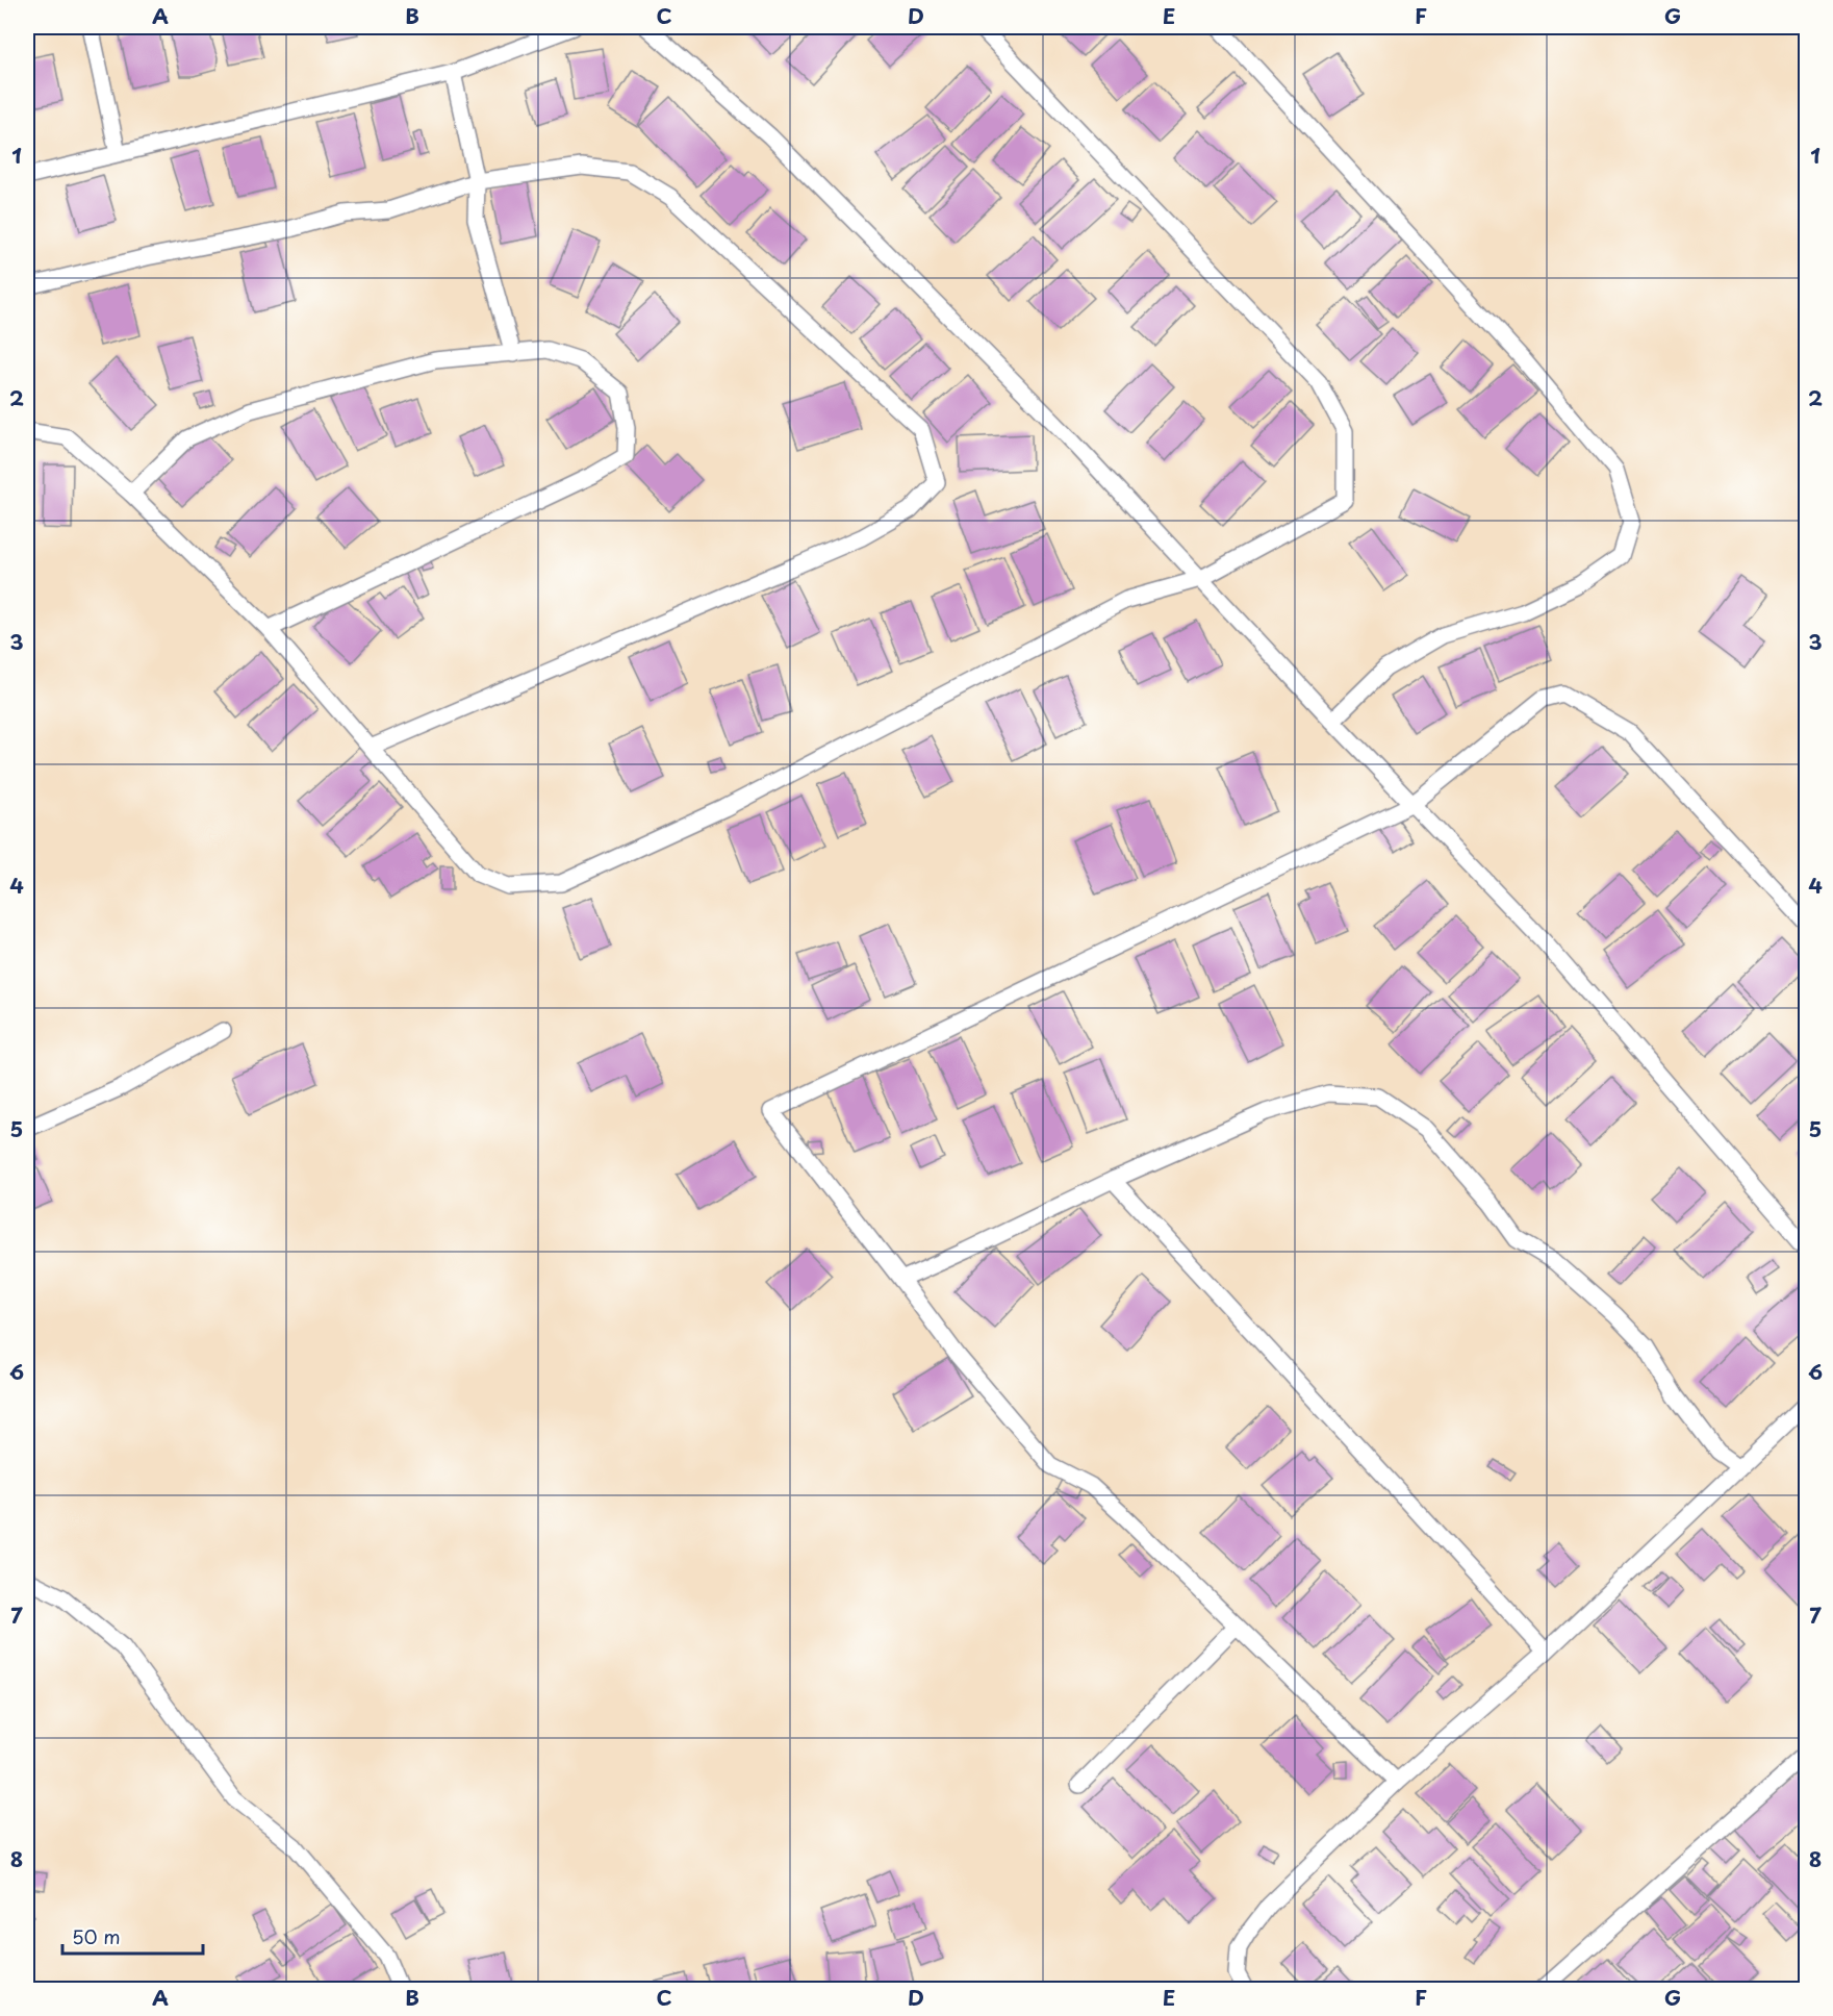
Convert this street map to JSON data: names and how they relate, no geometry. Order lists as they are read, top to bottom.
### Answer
{
  "scale_bar": "50 m",
  "grid": {
    "columns": [
      "A",
      "B",
      "C",
      "D",
      "E",
      "F",
      "G"
    ],
    "rows": [
      "1",
      "2",
      "3",
      "4",
      "5",
      "6",
      "7",
      "8"
    ]
  }
}
